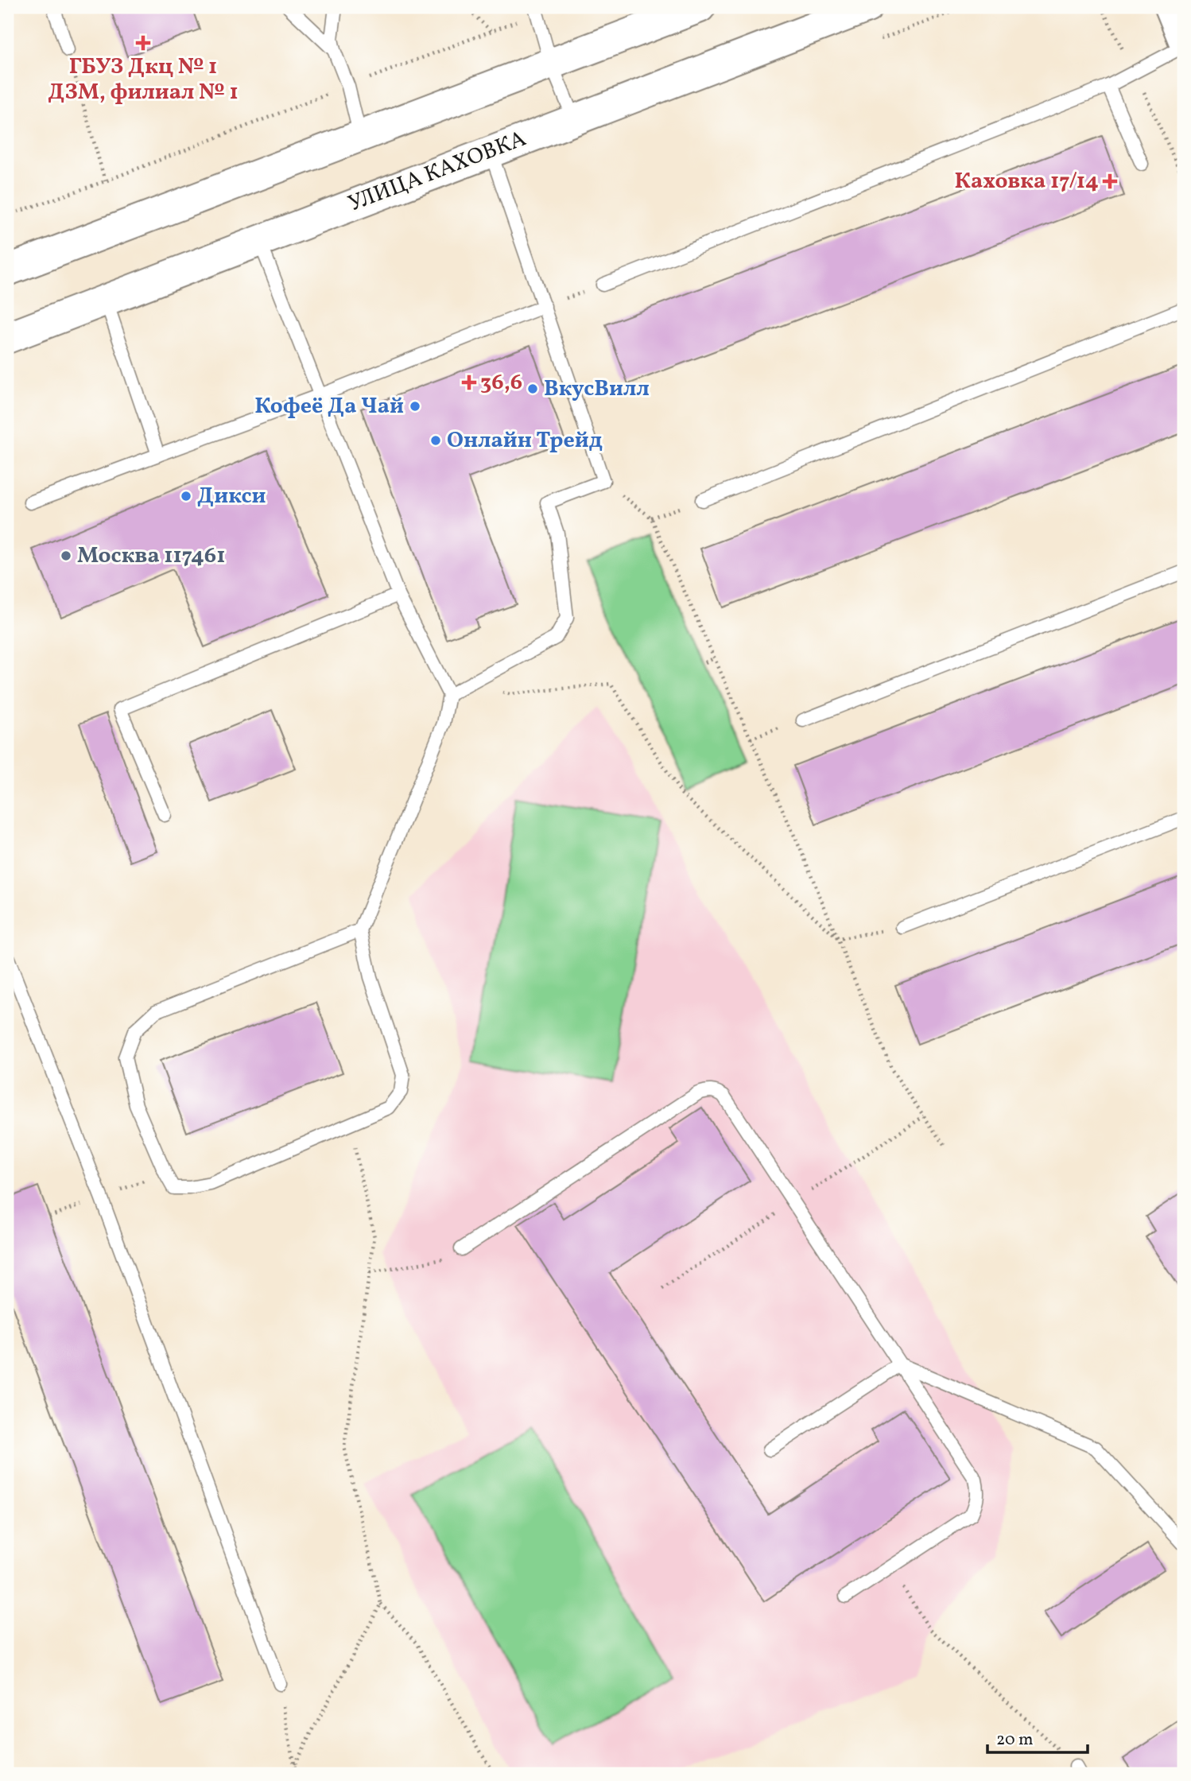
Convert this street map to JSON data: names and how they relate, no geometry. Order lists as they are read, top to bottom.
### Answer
{
  "streets": {
    "main road": ["УЛИЦА КАХОВКА"]
  },
  "places": {
    "health": ["ГБУЗ Дкц № 1 ДЗМ, филиал № 1", "Каховка 17/14", "36,6"],
    "other": [
      "ВкусВилл",
      "Кофеё Да Чай",
      "Онлайн Трейд",
      "Дикси",
      "Москва 117461"
    ]
  },
  "scale_bar": "20 m"
}
